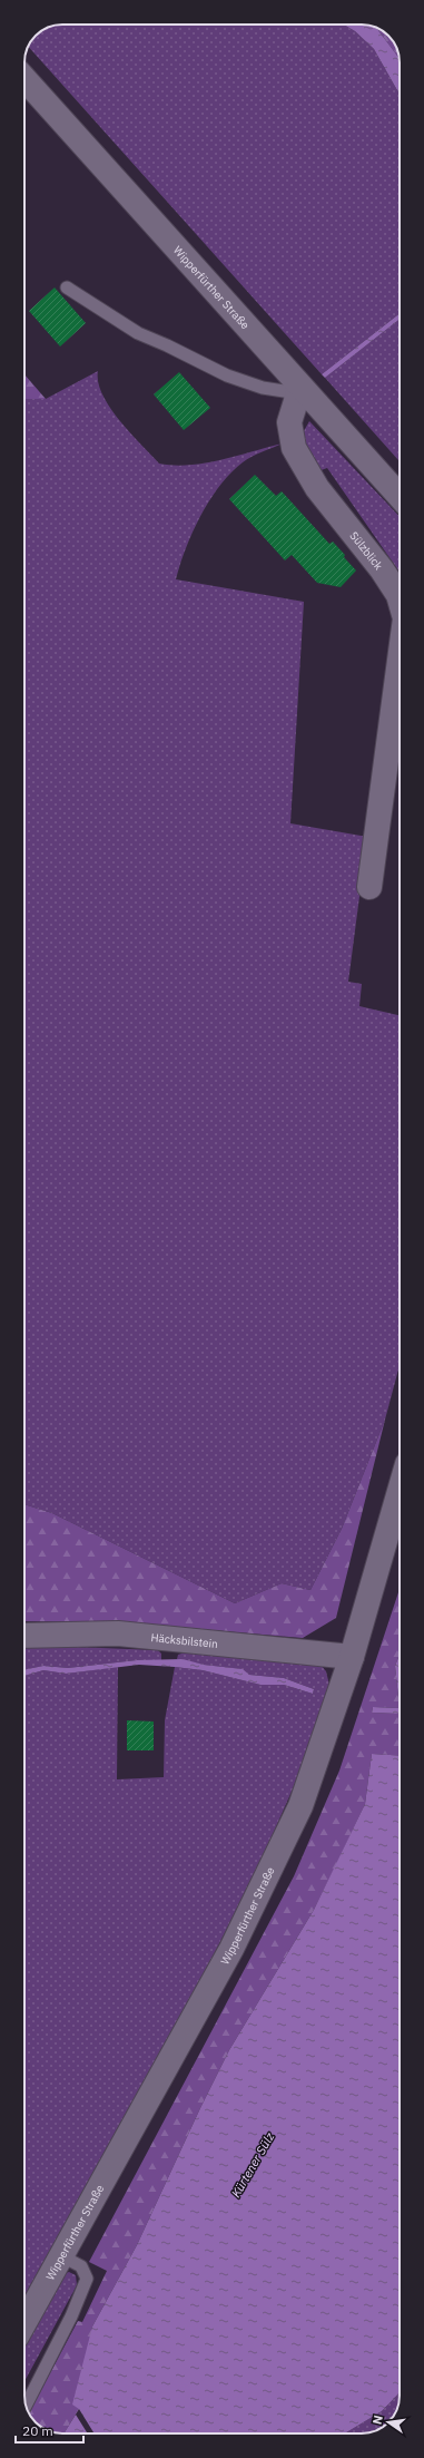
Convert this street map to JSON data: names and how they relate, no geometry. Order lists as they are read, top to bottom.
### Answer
{
  "streets": {
    "main road": ["Wipperfürther Straße", "Sülzblick", "Häcksbilstein"]
  },
  "crossings": [
    ["Wipperfürther Straße", "Sülzblick"],
    ["Wipperfürther Straße", "Häcksbilstein"]
  ],
  "water": ["Kürtener Sülz"],
  "scale_bar": "20 m",
  "north": "left"
}
